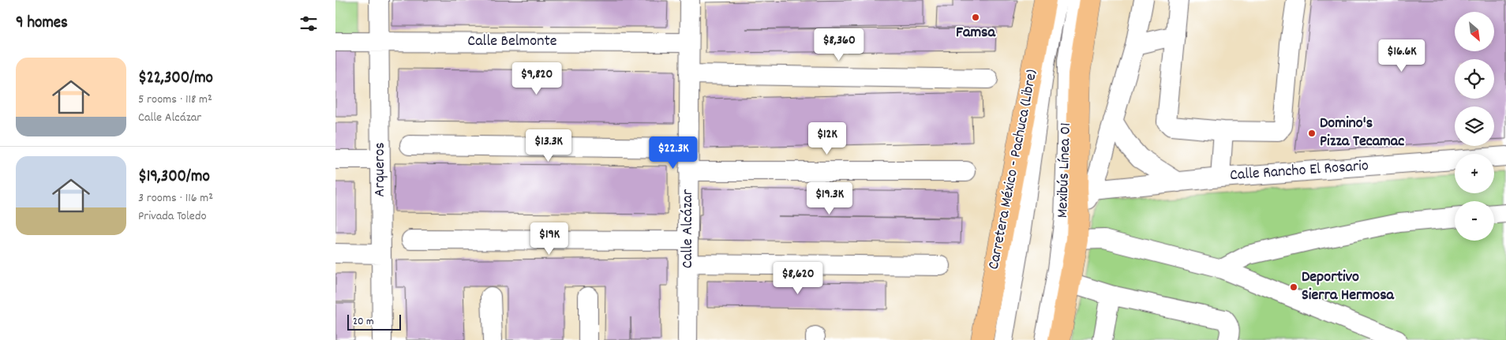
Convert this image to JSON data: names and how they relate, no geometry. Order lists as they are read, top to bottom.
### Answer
{
  "streets": {
    "main road": ["Carretera México - Pachuca (Libre)"],
    "street": [
      "Calle Belmonte",
      "Arqueros",
      "Mexibús Línea 01",
      "Calle Rancho El Rosario",
      "Calle Alcázar"
    ]
  },
  "crossings": [
    ["Calle Belmonte", "Arqueros"],
    ["Calle Belmonte", "Calle Alcázar"]
  ],
  "places": ["Famsa", "Domino's Pizza Tecamac", "Deportivo Sierra Hermosa"],
  "scale_bar": "20 m",
  "north": "bottom right",
  "page": {
    "heading": "9 homes",
    "map_buttons": ["+", "−"],
    "price": [
      "$8,360",
      "$16.6K",
      "$9,820",
      "$12K",
      "$13.3K",
      "$22.3K",
      "$19.3K",
      "$19K",
      "$8,620"
    ],
    "list": [
      {
        "name": "$22,300/mo",
        "note": "5 rooms · 118 m² · Calle Alcázar"
      },
      {
        "name": "$19,300/mo",
        "note": "3 rooms · 116 m² · Privada Toledo"
      }
    ],
    "scale": "20 m"
  }
}
